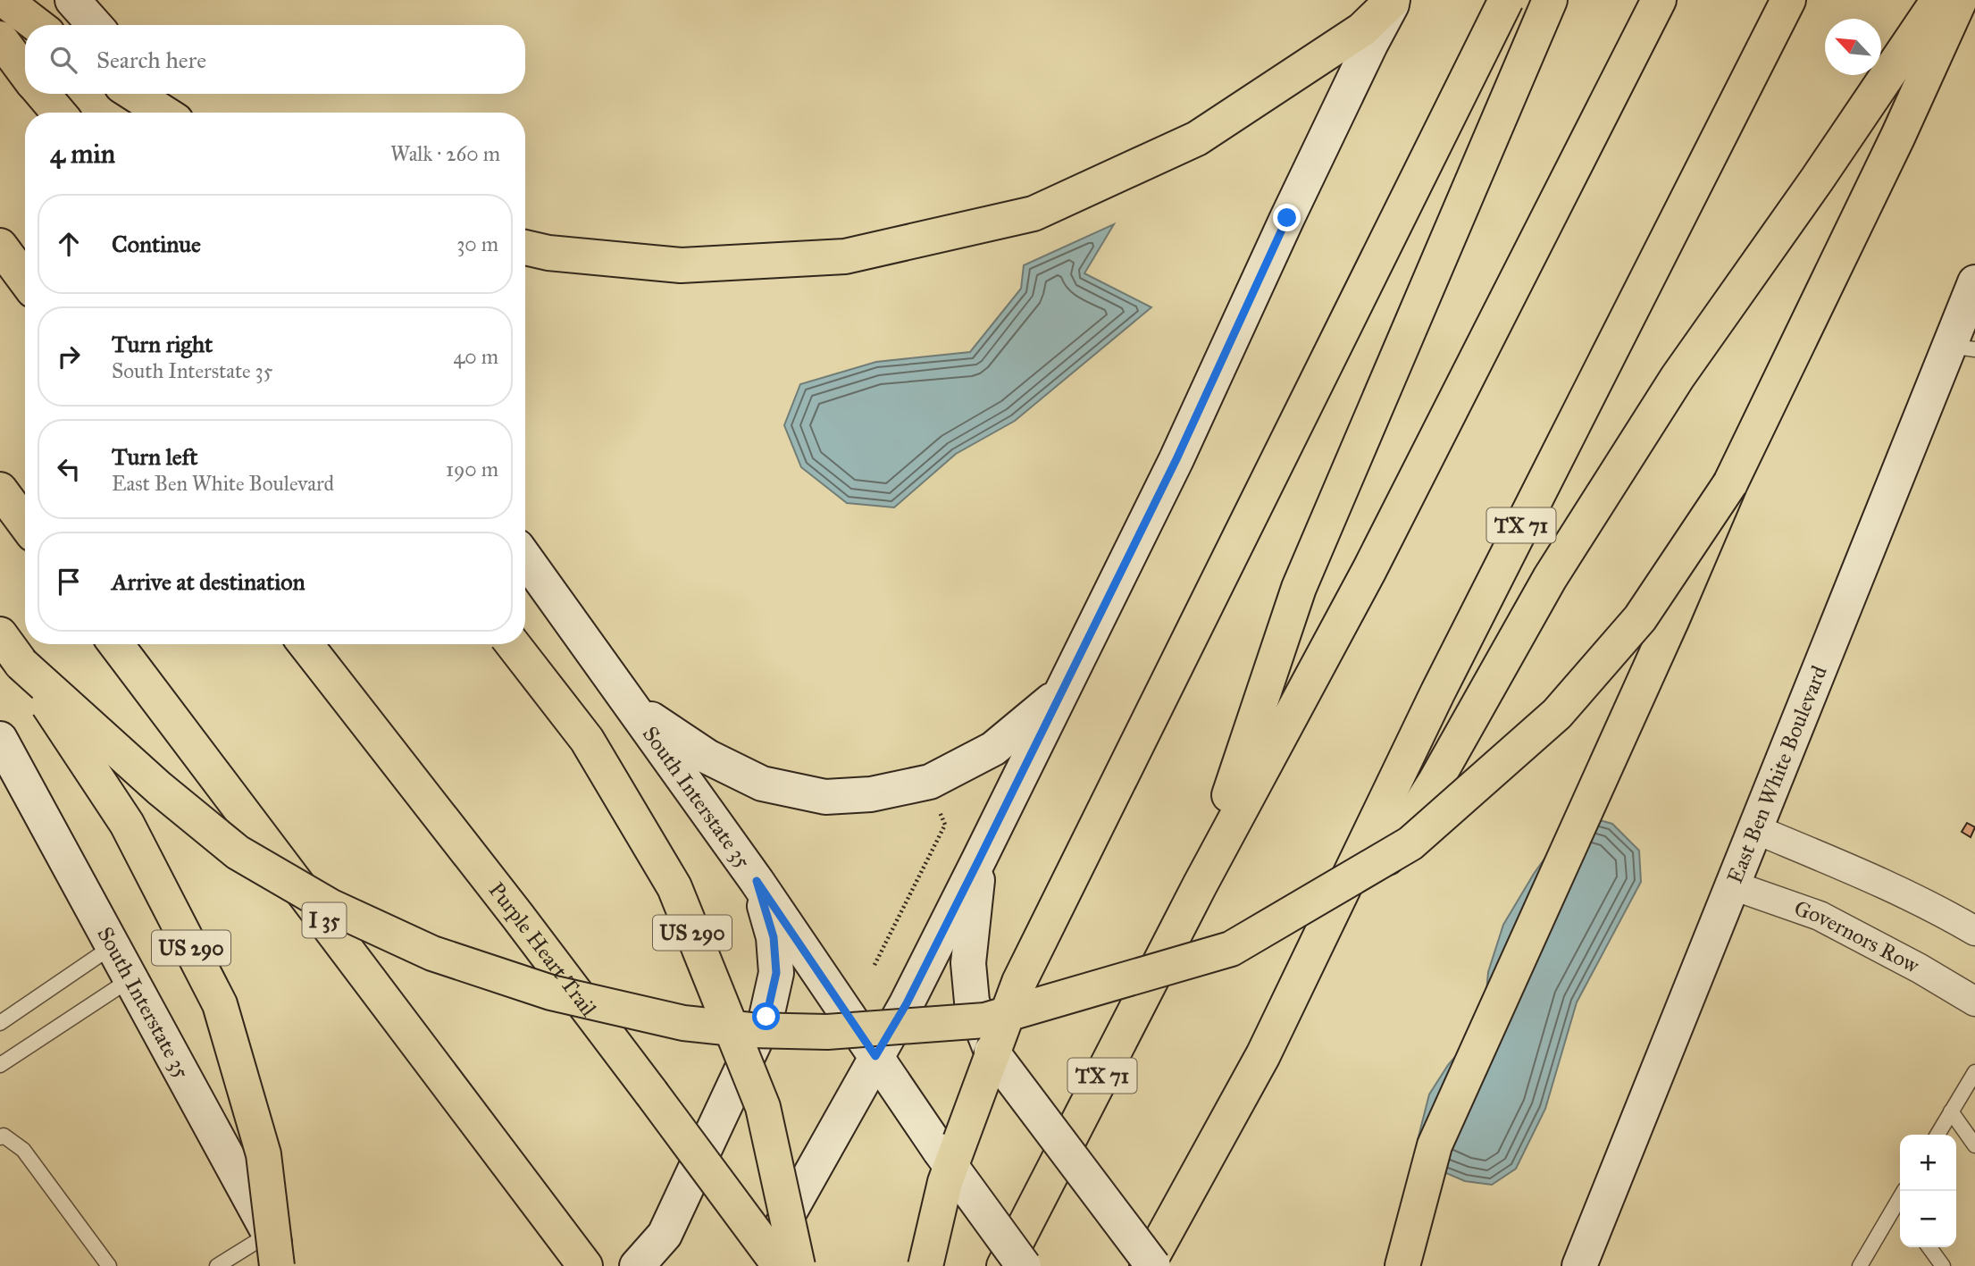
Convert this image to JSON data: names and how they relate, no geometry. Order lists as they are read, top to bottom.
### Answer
{
  "streets": {
    "highway": [
      "TX 71",
      "I 35",
      "US 290",
      "Purple Heart Trail"
    ],
    "main road": ["East Ben White Boulevard", "South Interstate 35"],
    "street": ["Governors Row"]
  },
  "crossings": [
    ["East Ben White Boulevard", "Governors Row"],
    ["South Interstate 35", "US 290"]
  ],
  "north": "top left",
  "page": {
    "search": "Search here",
    "heading": ["4 min", "Walk · 260 m"],
    "list": [
      ["Continue", "30 m"],
      ["Turn right", "South Interstate 35", "40 m"],
      ["Turn left", "East Ben White Boulevard", "190 m"],
      "Arrive at destination"
    ],
    "map_buttons": ["+", "−"]
  }
}
